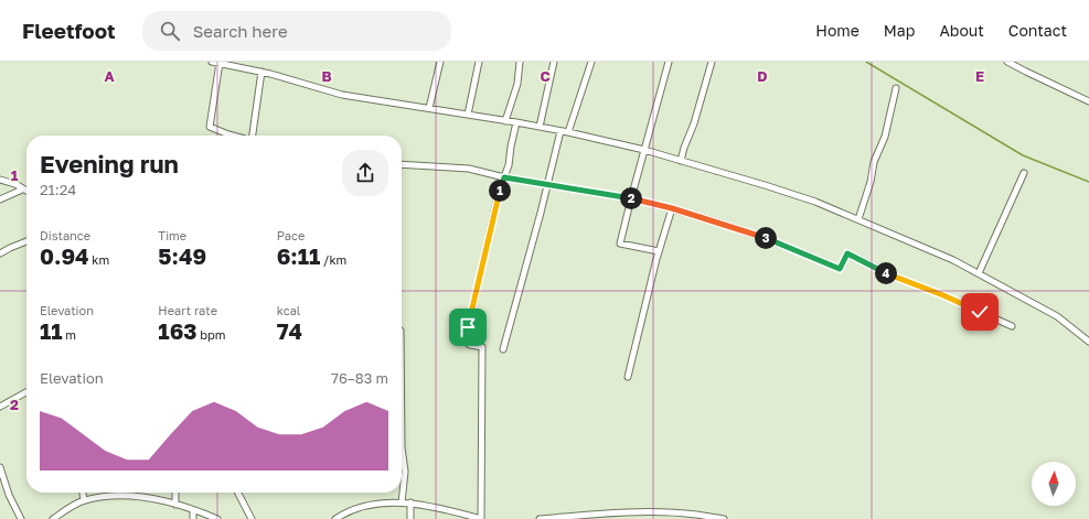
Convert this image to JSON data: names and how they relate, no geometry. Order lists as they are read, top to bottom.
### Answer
{
  "north": "top",
  "page": {
    "header": "Fleetfoot",
    "search": "Search here",
    "nav": [
      "Home",
      "Map",
      "About",
      "Contact"
    ],
    "heading": ["Evening run", "21:24"],
    "pins": [
      "1",
      "2",
      "3",
      "4"
    ],
    "stats": [
      ["Distance", "0.94 km"],
      ["Time", "5:49"],
      ["Pace", "6:11 /km"],
      ["Elevation", "11 m"],
      ["Heart rate", "163 bpm"],
      ["kcal", "74"]
    ],
    "chart": ["Elevation", "76–83 m"]
  },
  "grid": {
    "columns": [
      "A",
      "B",
      "C",
      "D",
      "E"
    ],
    "rows": ["1", "2"]
  }
}
